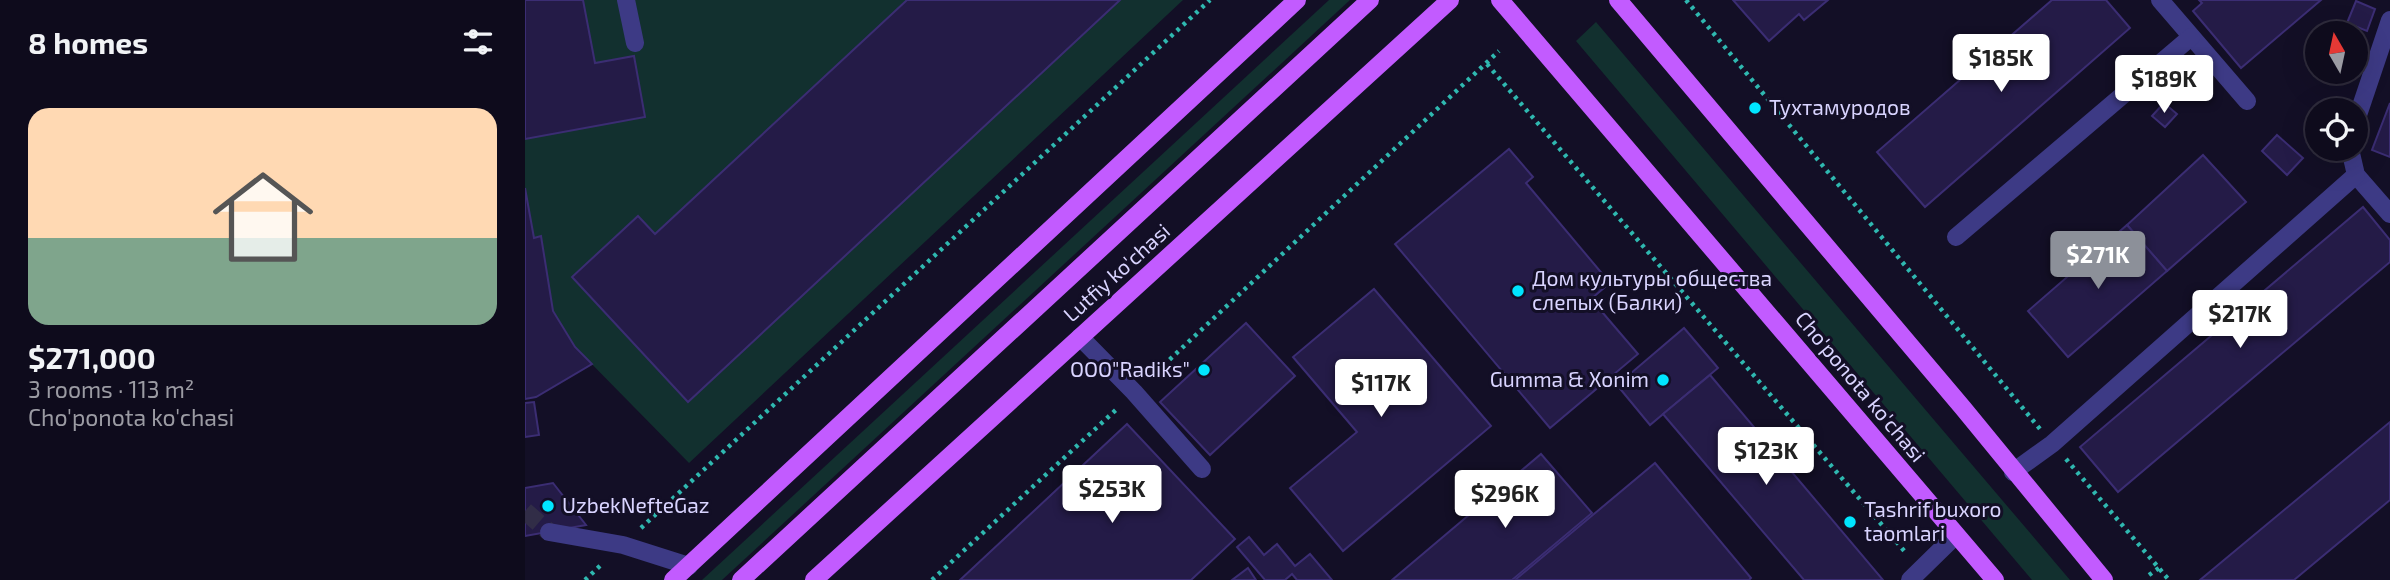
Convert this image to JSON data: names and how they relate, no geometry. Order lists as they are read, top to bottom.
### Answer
{
  "streets": {
    "main road": ["Lutfiy ko'chasi", "Cho'ponota ko'chasi"]
  },
  "places": [
    "Тухтамуродов",
    "Дом культуры общества слепых (Балки)",
    "OOO\"Radiks\"",
    "Gumma & Xonim",
    "UzbekNefteGaz",
    "Tashrif buxoro taomlari"
  ],
  "north": "top",
  "page": {
    "heading": "8 homes",
    "price": [
      "$185K",
      "$189K",
      "$271K",
      "$217K",
      "$117K",
      "$123K",
      "$253K",
      "$296K"
    ],
    "list": [
      {
        "name": "$271,000",
        "note": "3 rooms · 113 m² · Cho'ponota ko'chasi"
      }
    ]
  }
}
